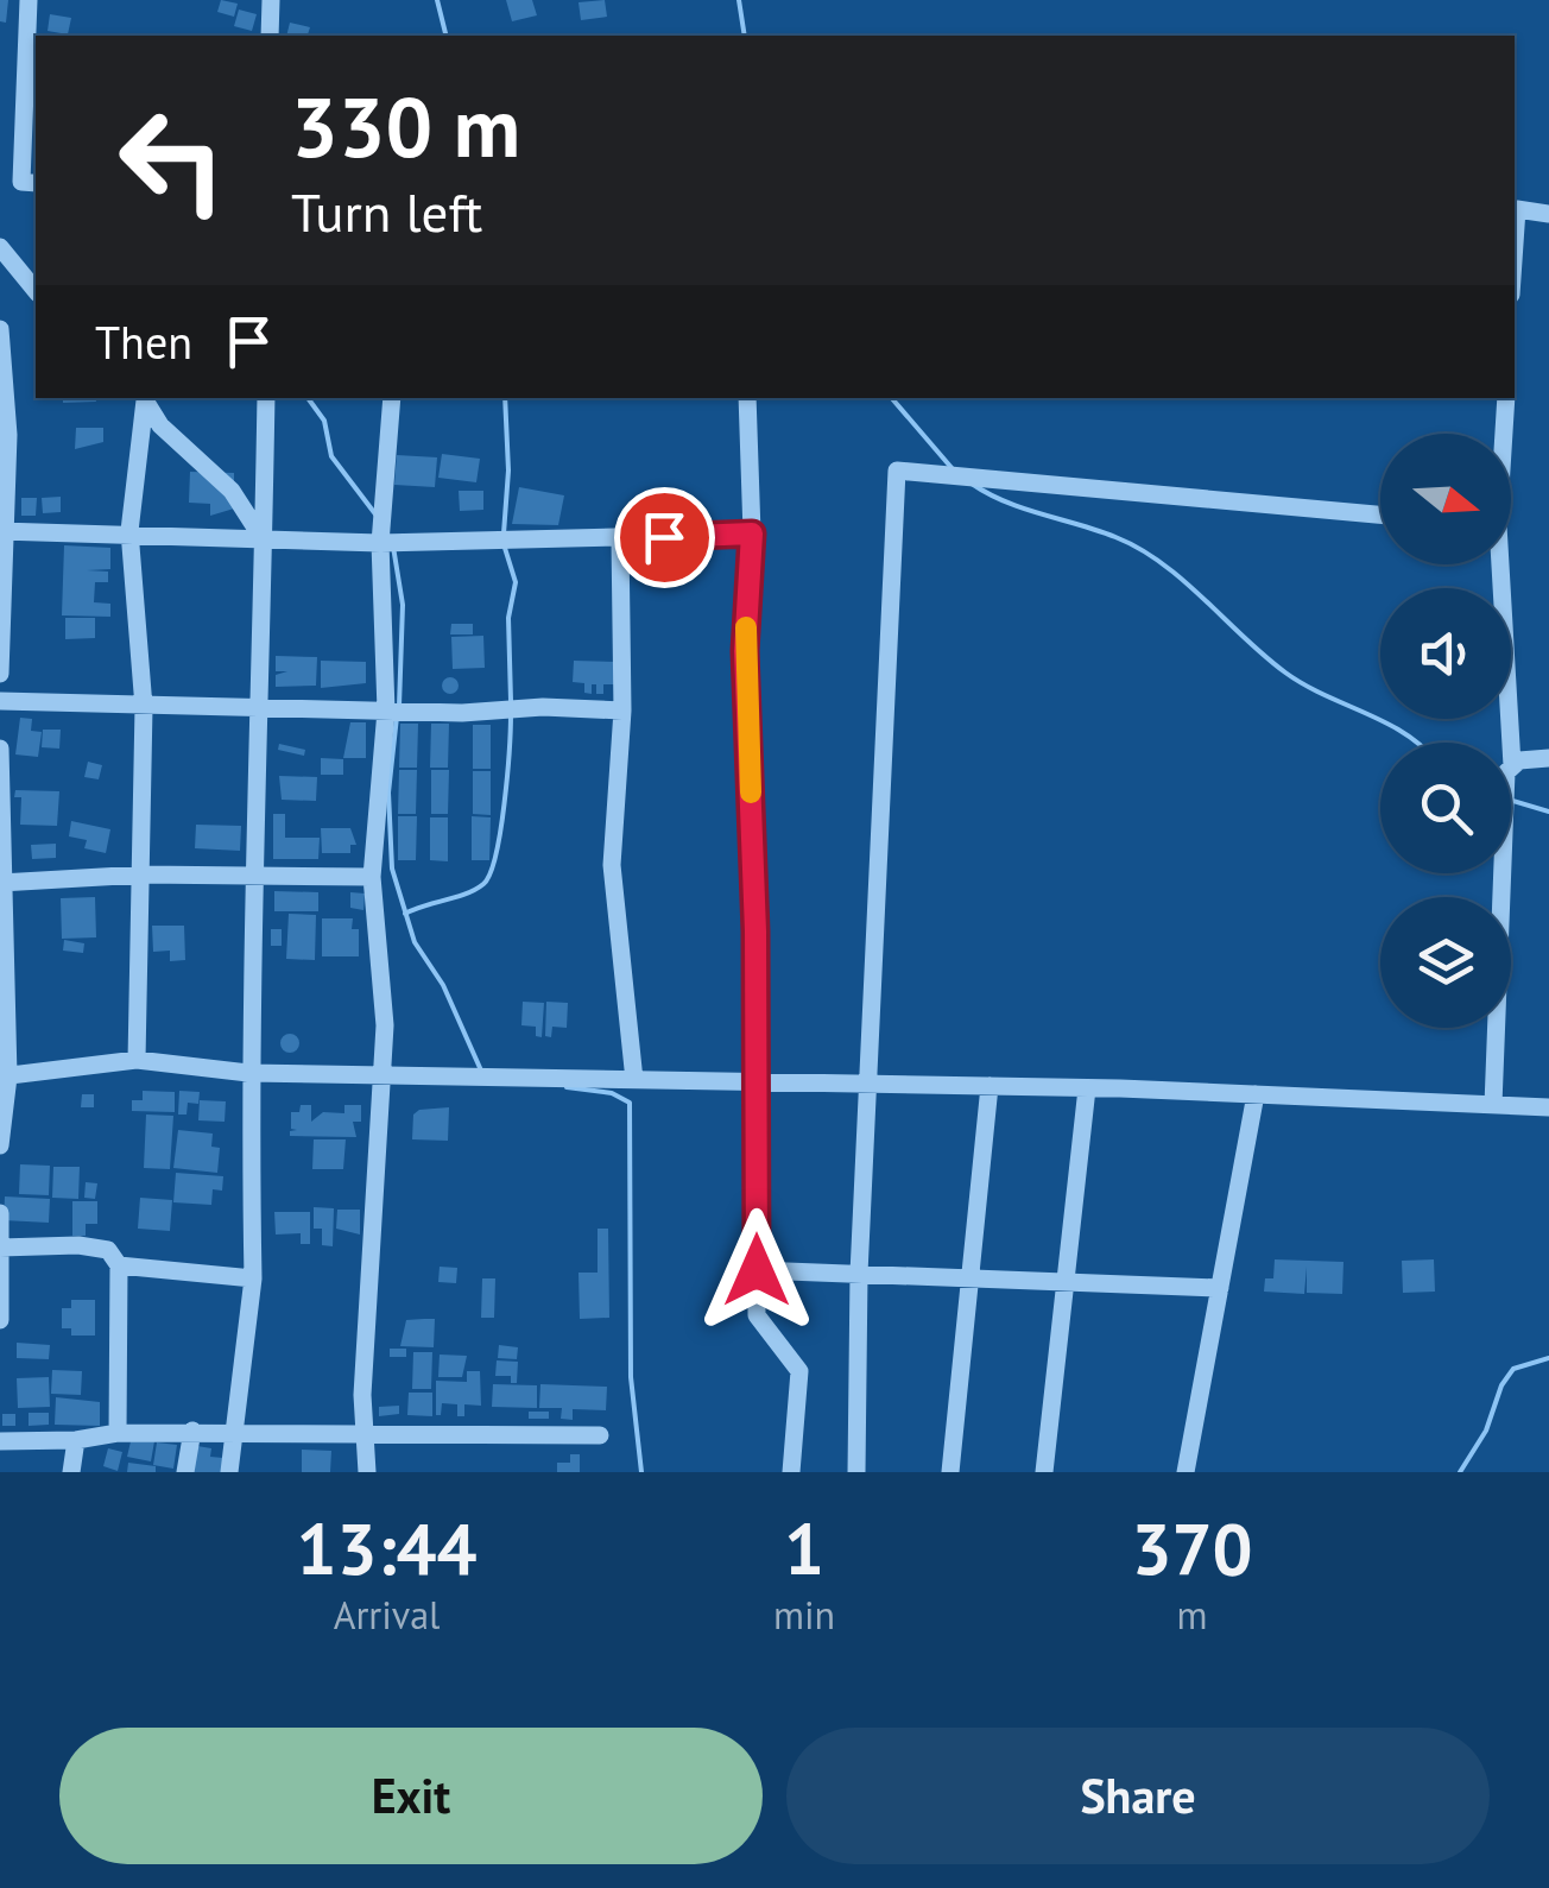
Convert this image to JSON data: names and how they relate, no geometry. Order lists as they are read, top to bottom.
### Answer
{
  "north": "right",
  "page": {
    "turn": ["330 m", "Turn left"],
    "then": "Then",
    "eta": [
      "13:44",
      "Arrival",
      "1",
      "min",
      "370",
      "m"
    ],
    "buttons": ["Exit", "Share"]
  }
}
